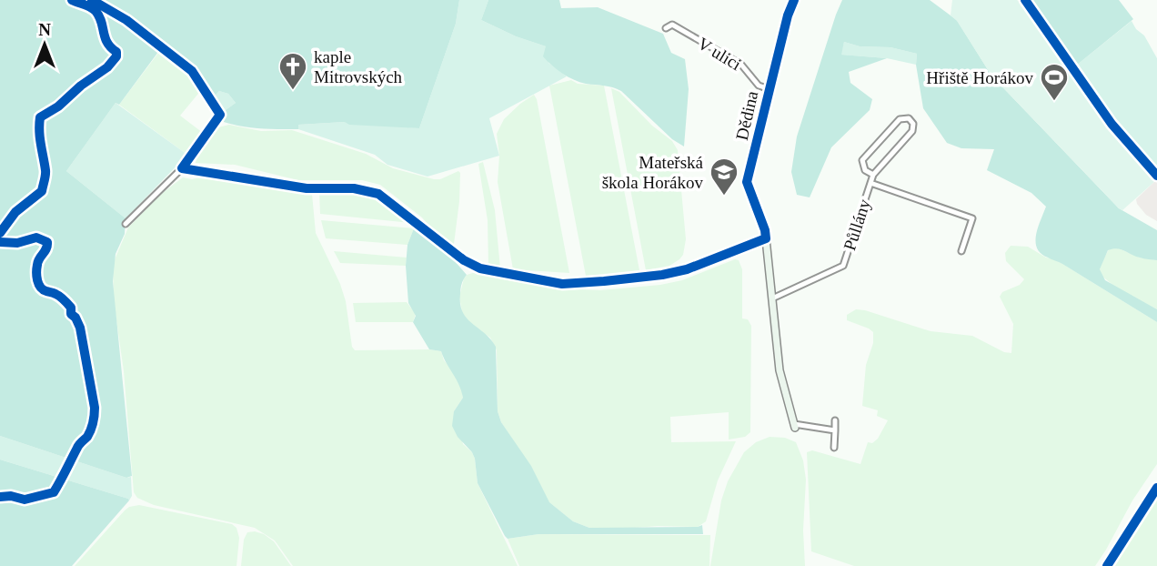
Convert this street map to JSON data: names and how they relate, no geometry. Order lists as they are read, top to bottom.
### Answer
{
  "streets": {
    "street": ["V ulici", "Dědina", "Půllány"]
  },
  "crossings": [
    ["V ulici", "Dědina"]
  ],
  "places": {
    "church": ["kaple Mitrovských"],
    "sports": ["Hřiště Horákov"],
    "school or university": ["Mateřská škola Horákov"]
  },
  "north": "top"
}
